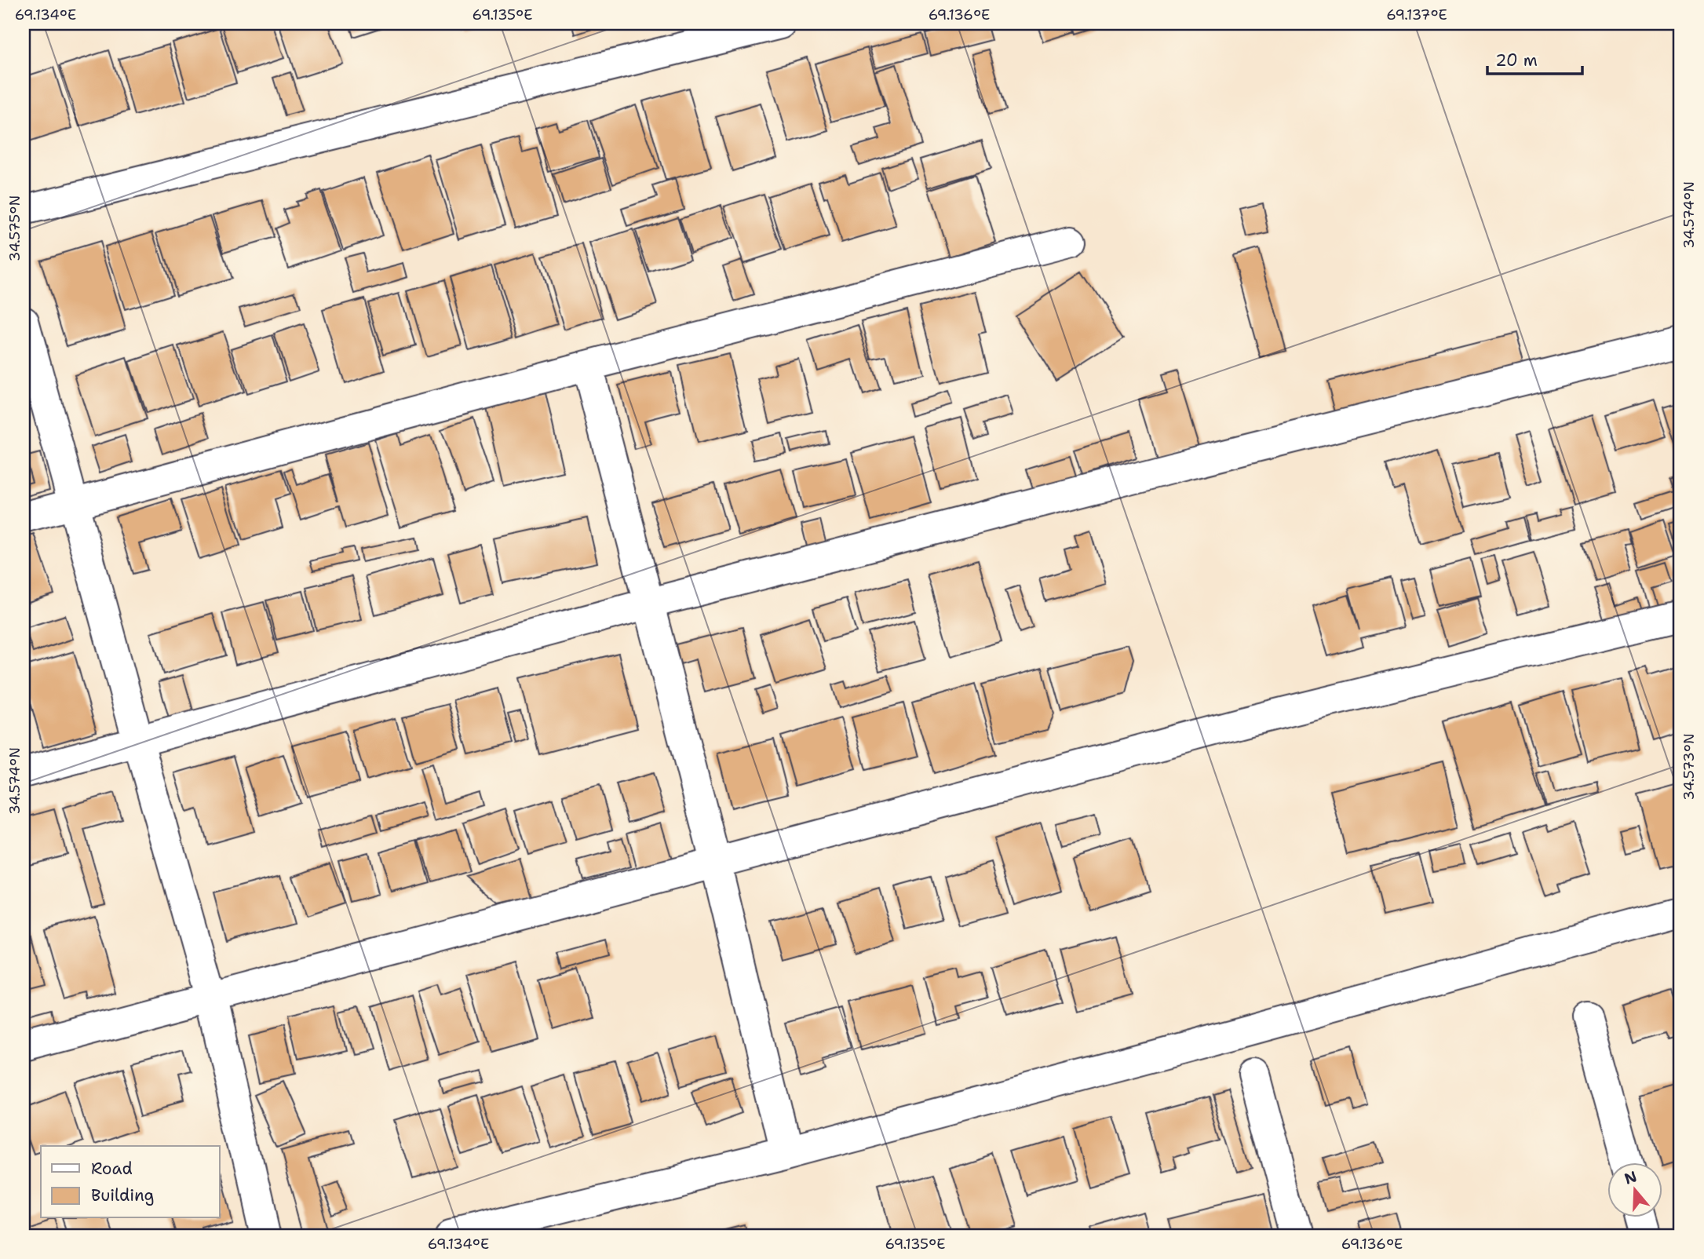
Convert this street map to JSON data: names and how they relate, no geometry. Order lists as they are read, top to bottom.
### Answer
{
  "legend": ["Road", "Building"],
  "scale_bar": "20 m",
  "north": "top",
  "coordinates": [
    "69.134°E",
    "69.135°E",
    "69.136°E",
    "69.137°E",
    "34.574°N",
    "34.575°N",
    "34.573°N"
  ]
}
